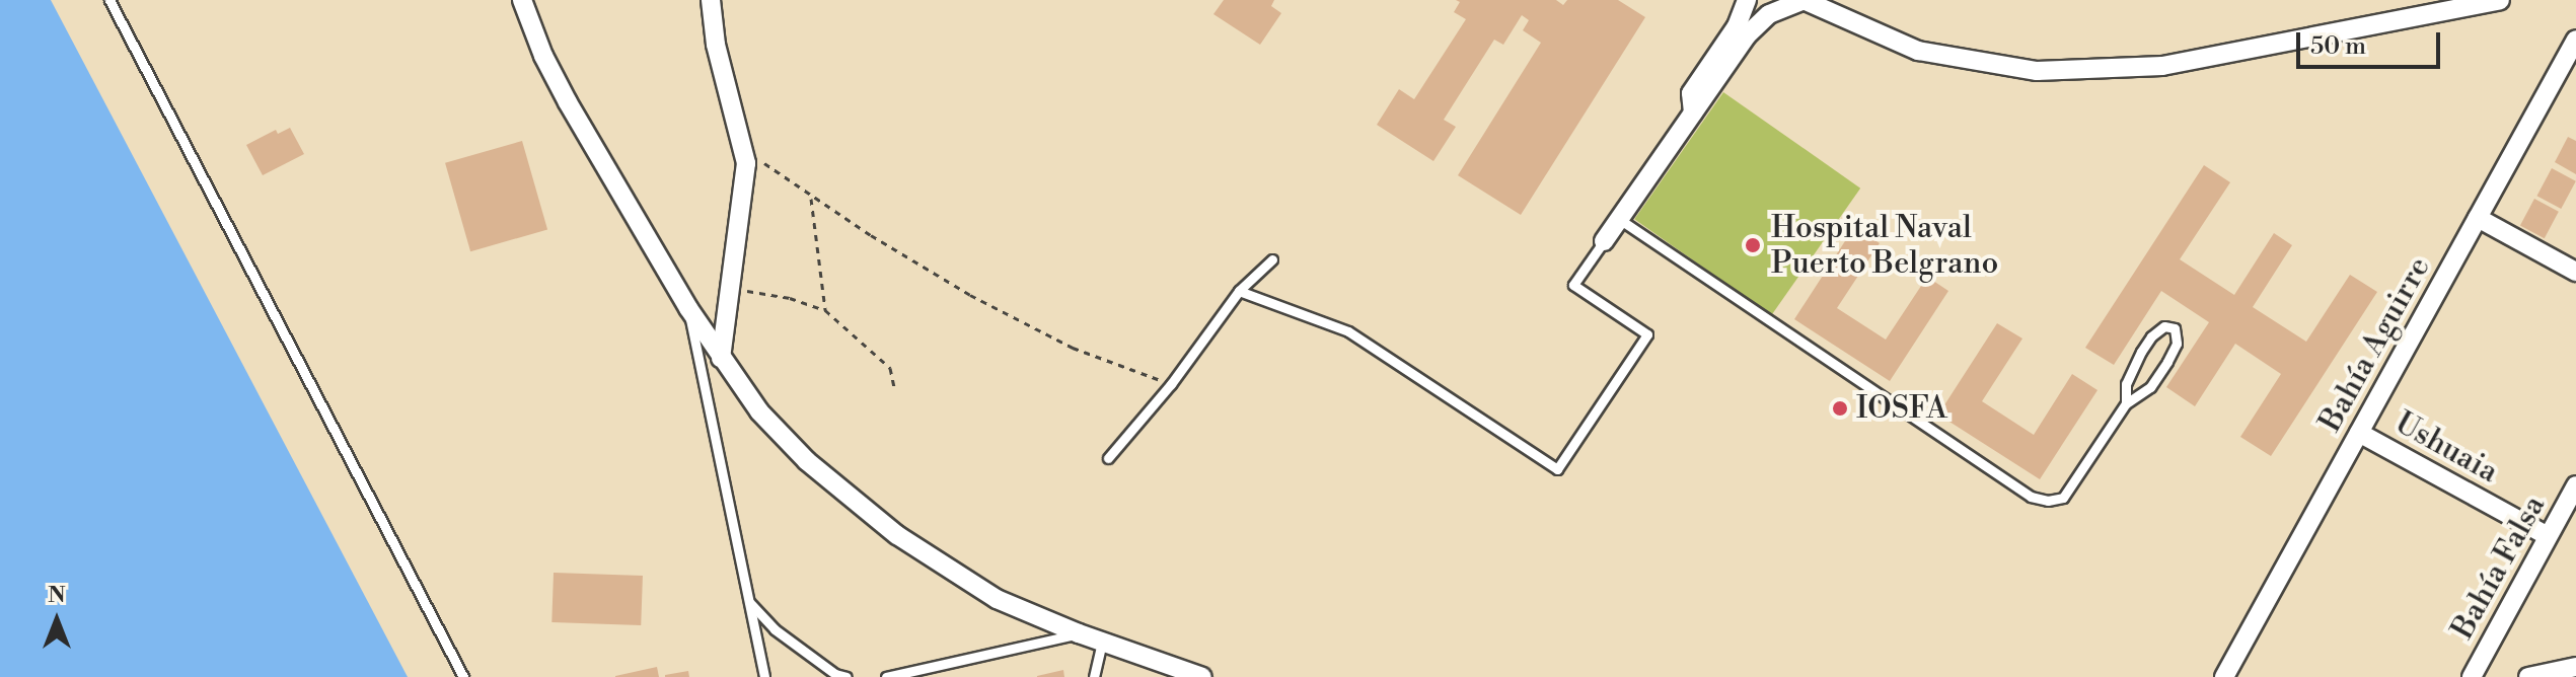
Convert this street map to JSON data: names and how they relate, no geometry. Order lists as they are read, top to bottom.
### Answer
{
  "streets": {
    "street": ["Bahía Aguirre", "Ushuaia", "Bahía Falsa"]
  },
  "crossings": [
    ["Bahía Aguirre", "Ushuaia"],
    ["Ushuaia", "Bahía Falsa"]
  ],
  "places": ["Hospital Naval Puerto Belgrano", "IOSFA"],
  "scale_bar": "50 m",
  "north": "top"
}
